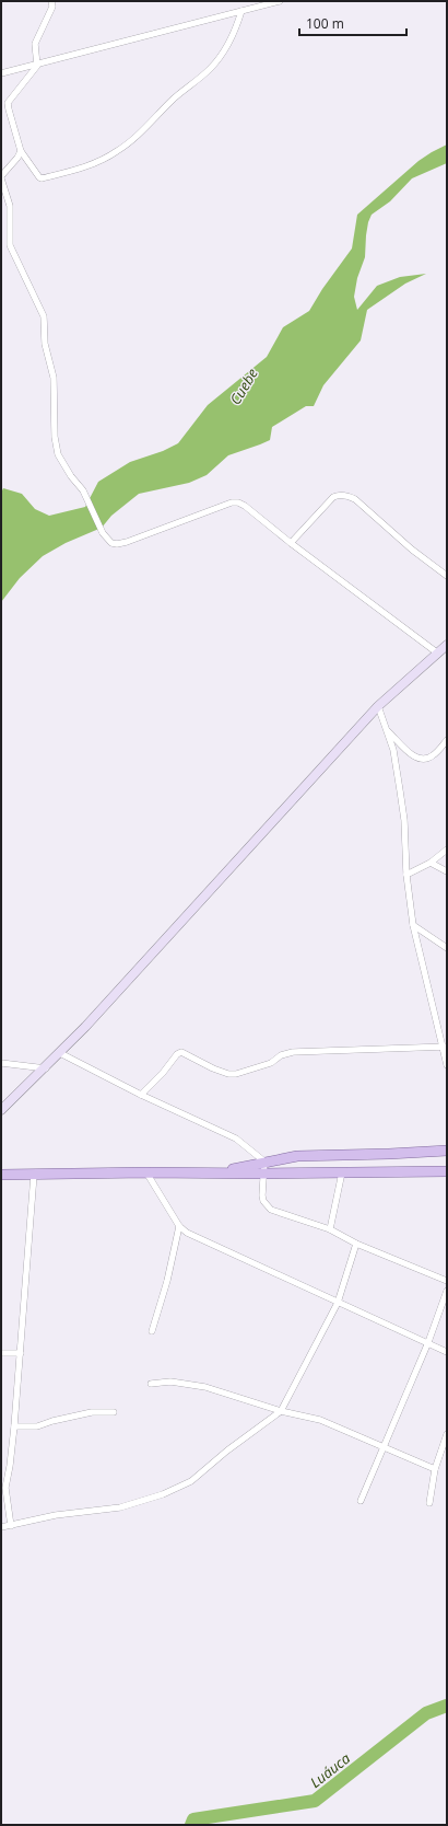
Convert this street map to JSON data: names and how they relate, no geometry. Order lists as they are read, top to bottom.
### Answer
{
  "water": ["Cuebe", "Luáuca"],
  "scale_bar": "100 m"
}
